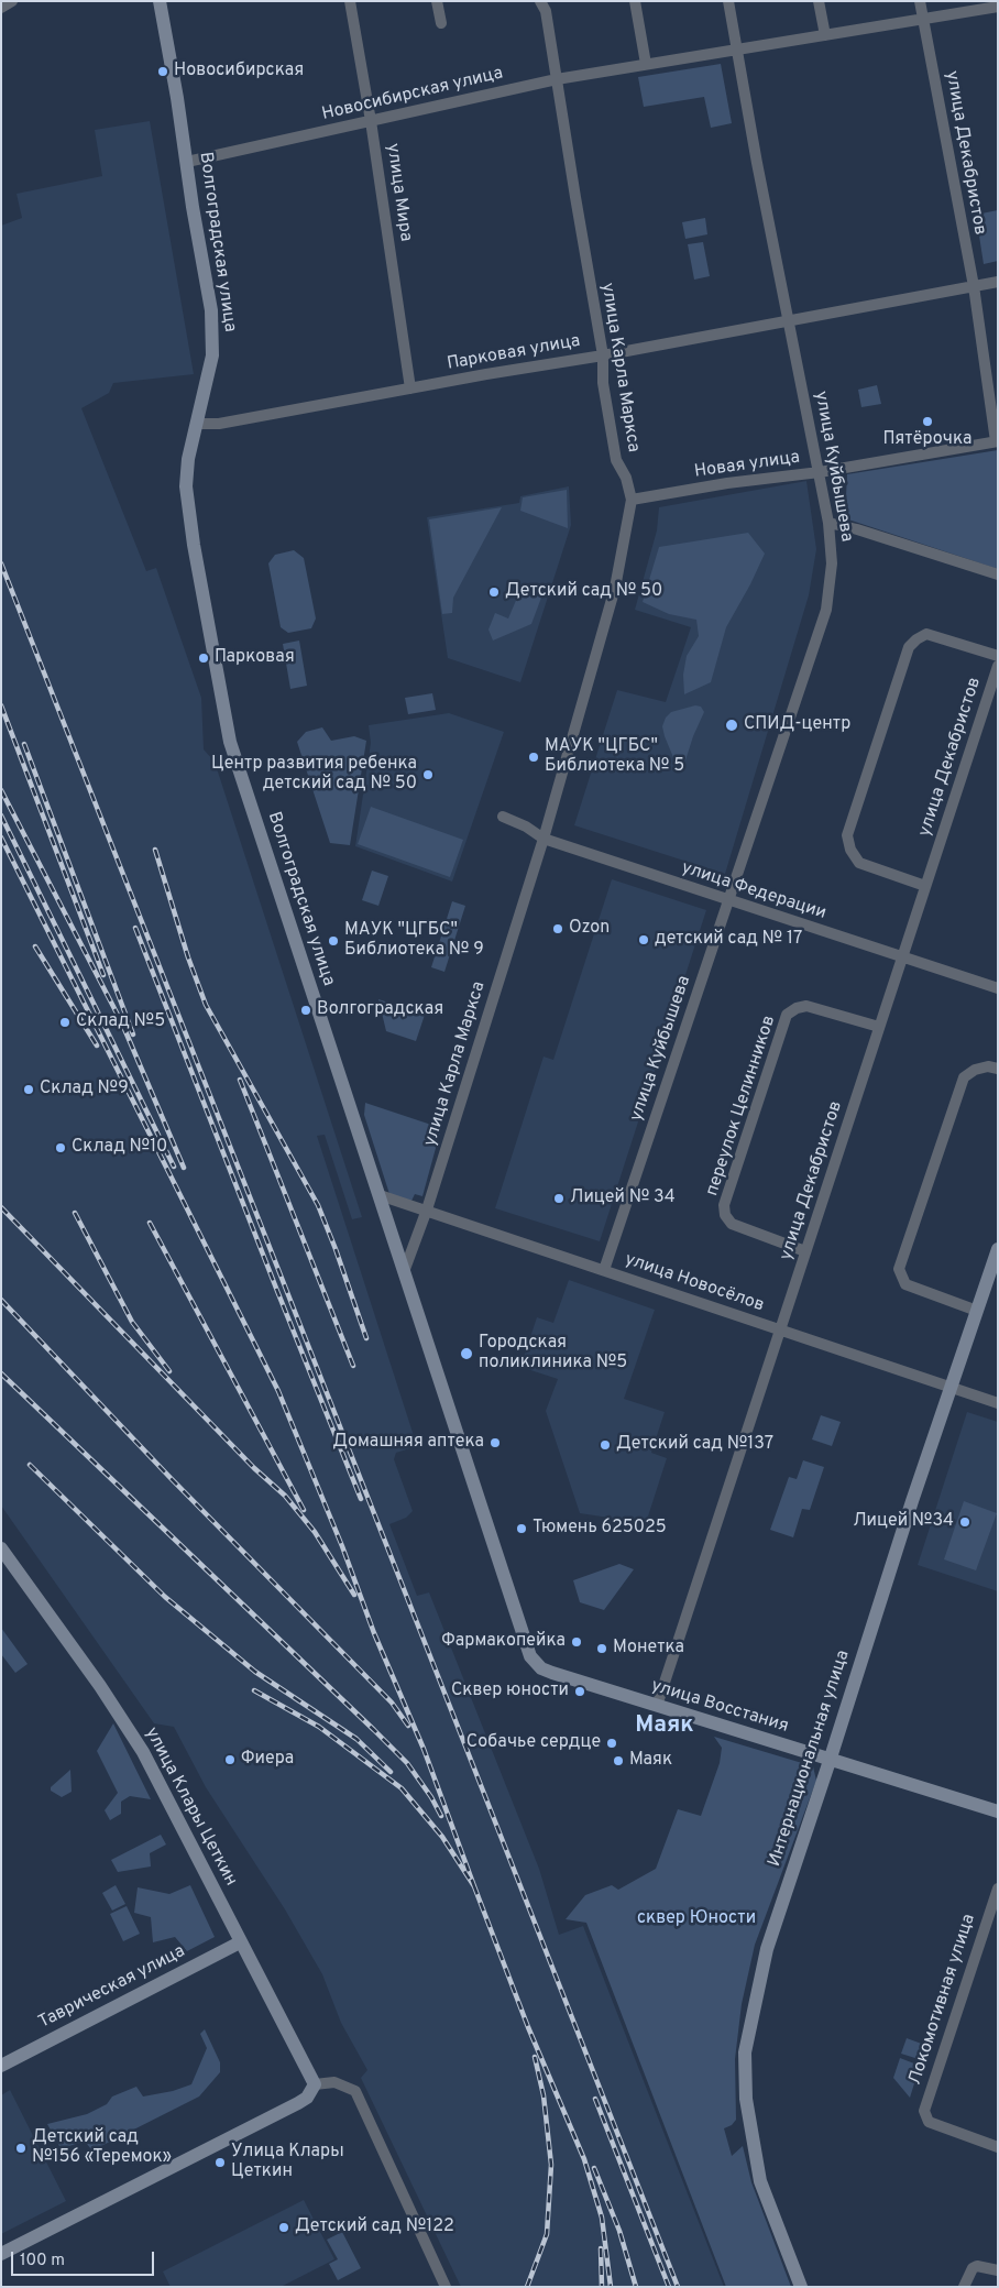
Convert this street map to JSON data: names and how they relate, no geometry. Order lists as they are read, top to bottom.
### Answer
{
  "streets": {
    "street": [
      "Новосибирская улица",
      "улица Декабристов",
      "улица Мира",
      "Волгоградская улица",
      "Парковая улица",
      "улица Карла Маркса",
      "Новая улица",
      "улица Куйбышева",
      "улица Федерации",
      "переулок Целинников",
      "улица Новосёлов",
      "улица Восстания",
      "Интернациональная улица",
      "улица Клары Цеткин",
      "Таврическая улица",
      "Локомотивная улица"
    ]
  },
  "crossings": [
    ["Новосибирская улица", "улица Декабристов"],
    ["Новосибирская улица", "улица Мира"],
    ["Новосибирская улица", "Волгоградская улица"],
    ["Новосибирская улица", "улица Карла Маркса"],
    ["Новосибирская улица", "улица Куйбышева"],
    ["улица Декабристов", "Парковая улица"],
    ["улица Декабристов", "Новая улица"],
    ["улица Декабристов", "улица Федерации"],
    ["улица Декабристов", "переулок Целинников"],
    ["улица Декабристов", "улица Новосёлов"],
    ["улица Декабристов", "улица Восстания"],
    ["улица Мира", "Парковая улица"],
    ["Волгоградская улица", "Парковая улица"],
    ["Волгоградская улица", "улица Карла Маркса"],
    ["Волгоградская улица", "улица Новосёлов"],
    ["Волгоградская улица", "улица Восстания"],
    ["Парковая улица", "улица Карла Маркса"],
    ["Парковая улица", "улица Куйбышева"],
    ["улица Карла Маркса", "Новая улица"],
    ["улица Карла Маркса", "улица Федерации"],
    ["улица Карла Маркса", "улица Новосёлов"],
    ["Новая улица", "улица Куйбышева"],
    ["улица Куйбышева", "улица Федерации"],
    ["улица Куйбышева", "улица Новосёлов"],
    ["улица Новосёлов", "Интернациональная улица"],
    ["улица Восстания", "Интернациональная улица"],
    ["улица Клары Цеткин", "Таврическая улица"]
  ],
  "districts": ["Маяк"],
  "parks": ["сквер Юности"],
  "places": [
    "Новосибирская",
    "Пятёрочка",
    "Детский сад № 50",
    "Парковая",
    "СПИД-центр",
    "МАУК \"ЦГБС\" Библиотека № 5",
    "Центр развития ребенка детский сад № 50",
    "Ozon",
    "детский сад № 17",
    "МАУК \"ЦГБС\" Библиотека № 9",
    "Волгоградская",
    "Склад №5",
    "Склад №9",
    "Склад №10",
    "Лицей № 34",
    "Городская поликлиника №5",
    "Домашняя аптека",
    "Детский сад №137",
    "Лицей №34",
    "Тюмень 625025",
    "Фармакопейка",
    "Монетка",
    "Сквер юности",
    "Собачье сердце",
    "Фиера",
    "Маяк",
    "Детский сад №156 «Теремок»",
    "Улица Клары Цеткин",
    "Детский сад №122"
  ],
  "scale_bar": "100 m"
}
